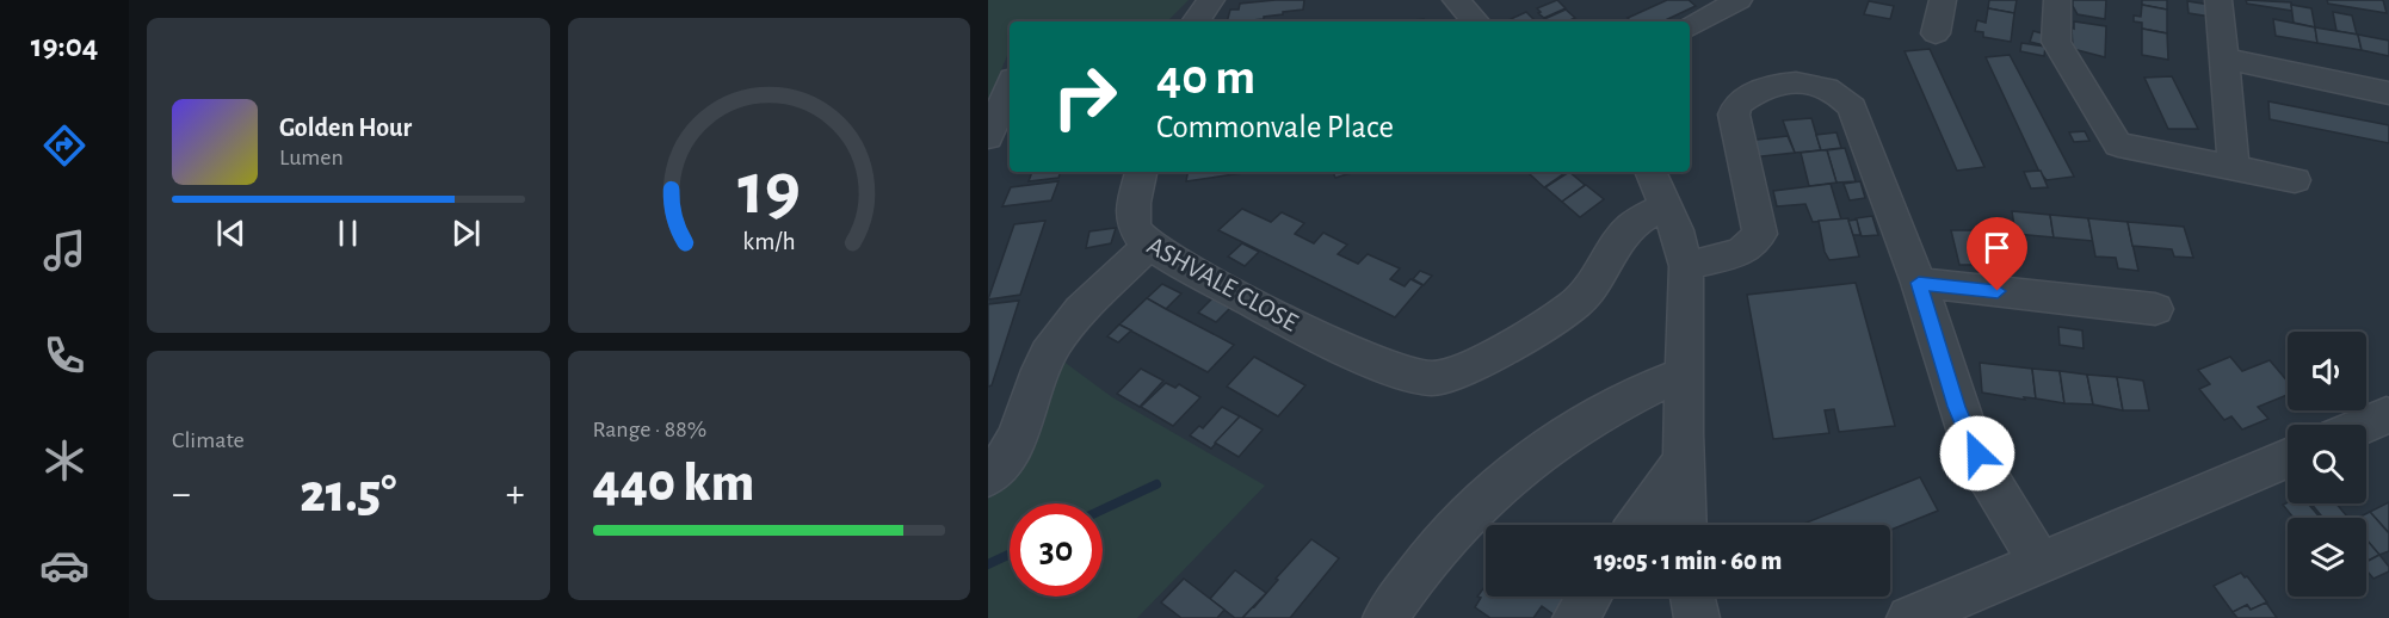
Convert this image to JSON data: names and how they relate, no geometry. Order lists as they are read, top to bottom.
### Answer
{
  "streets": {
    "street": ["ASHVALE CLOSE"]
  },
  "page": {
    "tabs": "19:04",
    "turn": ["40 m", "Commonvale Place"],
    "song": ["Golden Hour", "Lumen"],
    "tile": [
      "Climate",
      ["Range · 88%", "440 km"]
    ],
    "heat": ["−", "21.5°", "+"],
    "limit": "30",
    "trip": "19:05 · 1 min · 60 m",
    "gauge": ["19", "km/h"]
  }
}
